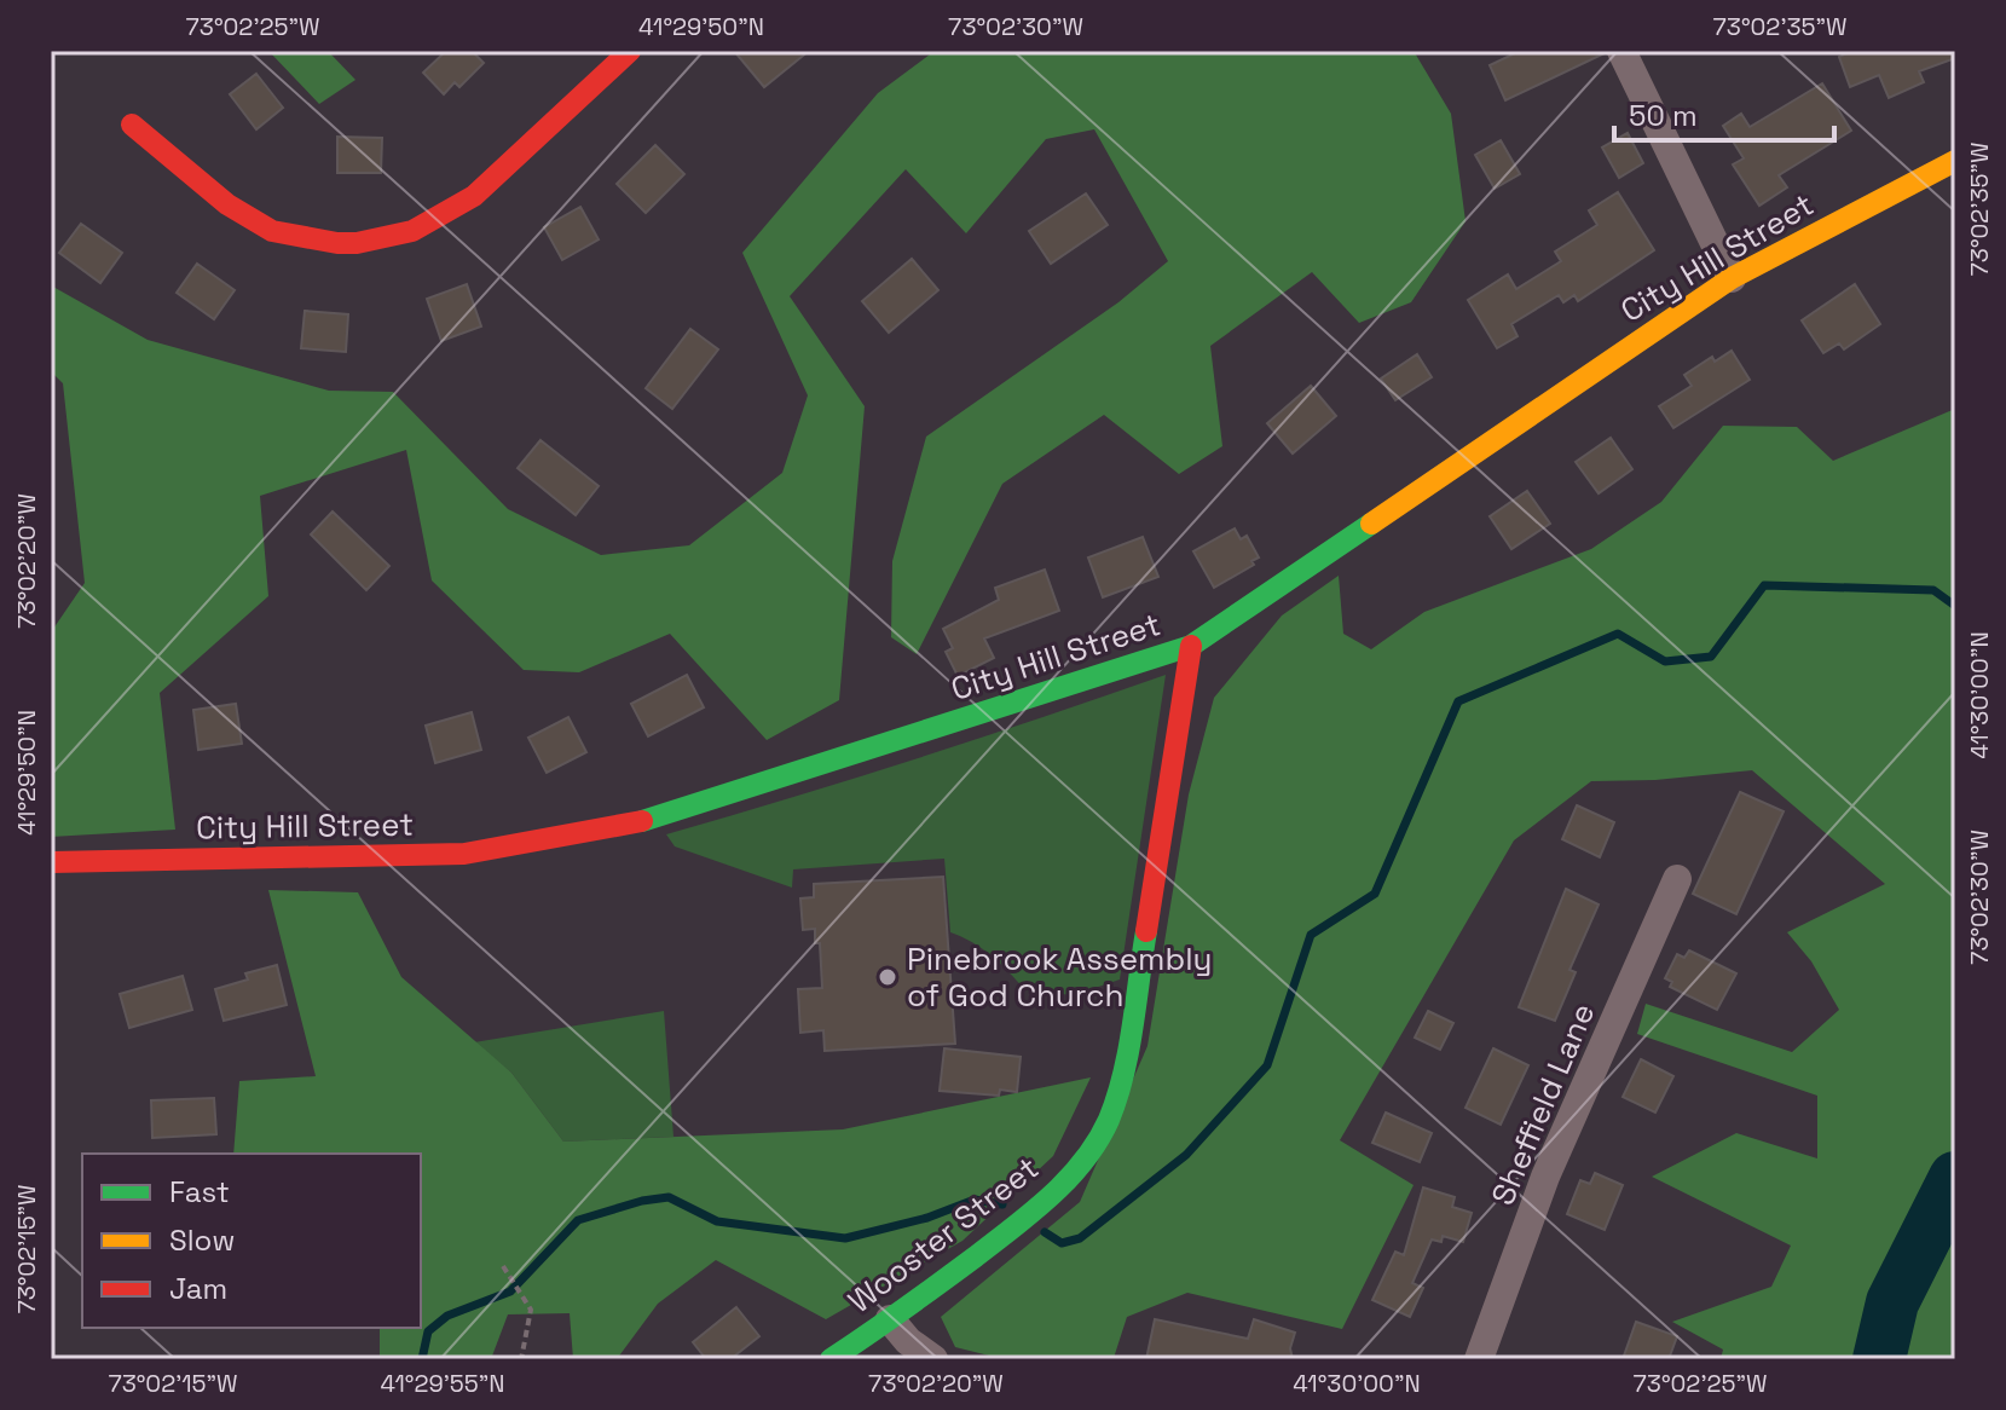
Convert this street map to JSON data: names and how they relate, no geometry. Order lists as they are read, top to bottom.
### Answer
{
  "streets": {
    "street": ["City Hill Street", "Sheffield Lane", "Wooster Street"]
  },
  "crossings": [
    ["City Hill Street", "Wooster Street"]
  ],
  "places": ["Pinebrook Assembly of God Church"],
  "legend": ["Fast", "Slow", "Jam"],
  "scale_bar": "50 m",
  "coordinates": [
    "73°02'25\"W",
    "41°29'50\"N",
    "73°02'30\"W",
    "73°02'35\"W",
    "73°02'20\"W",
    "41°30'00\"N",
    "73°02'15\"W",
    "41°29'55\"N"
  ]
}
